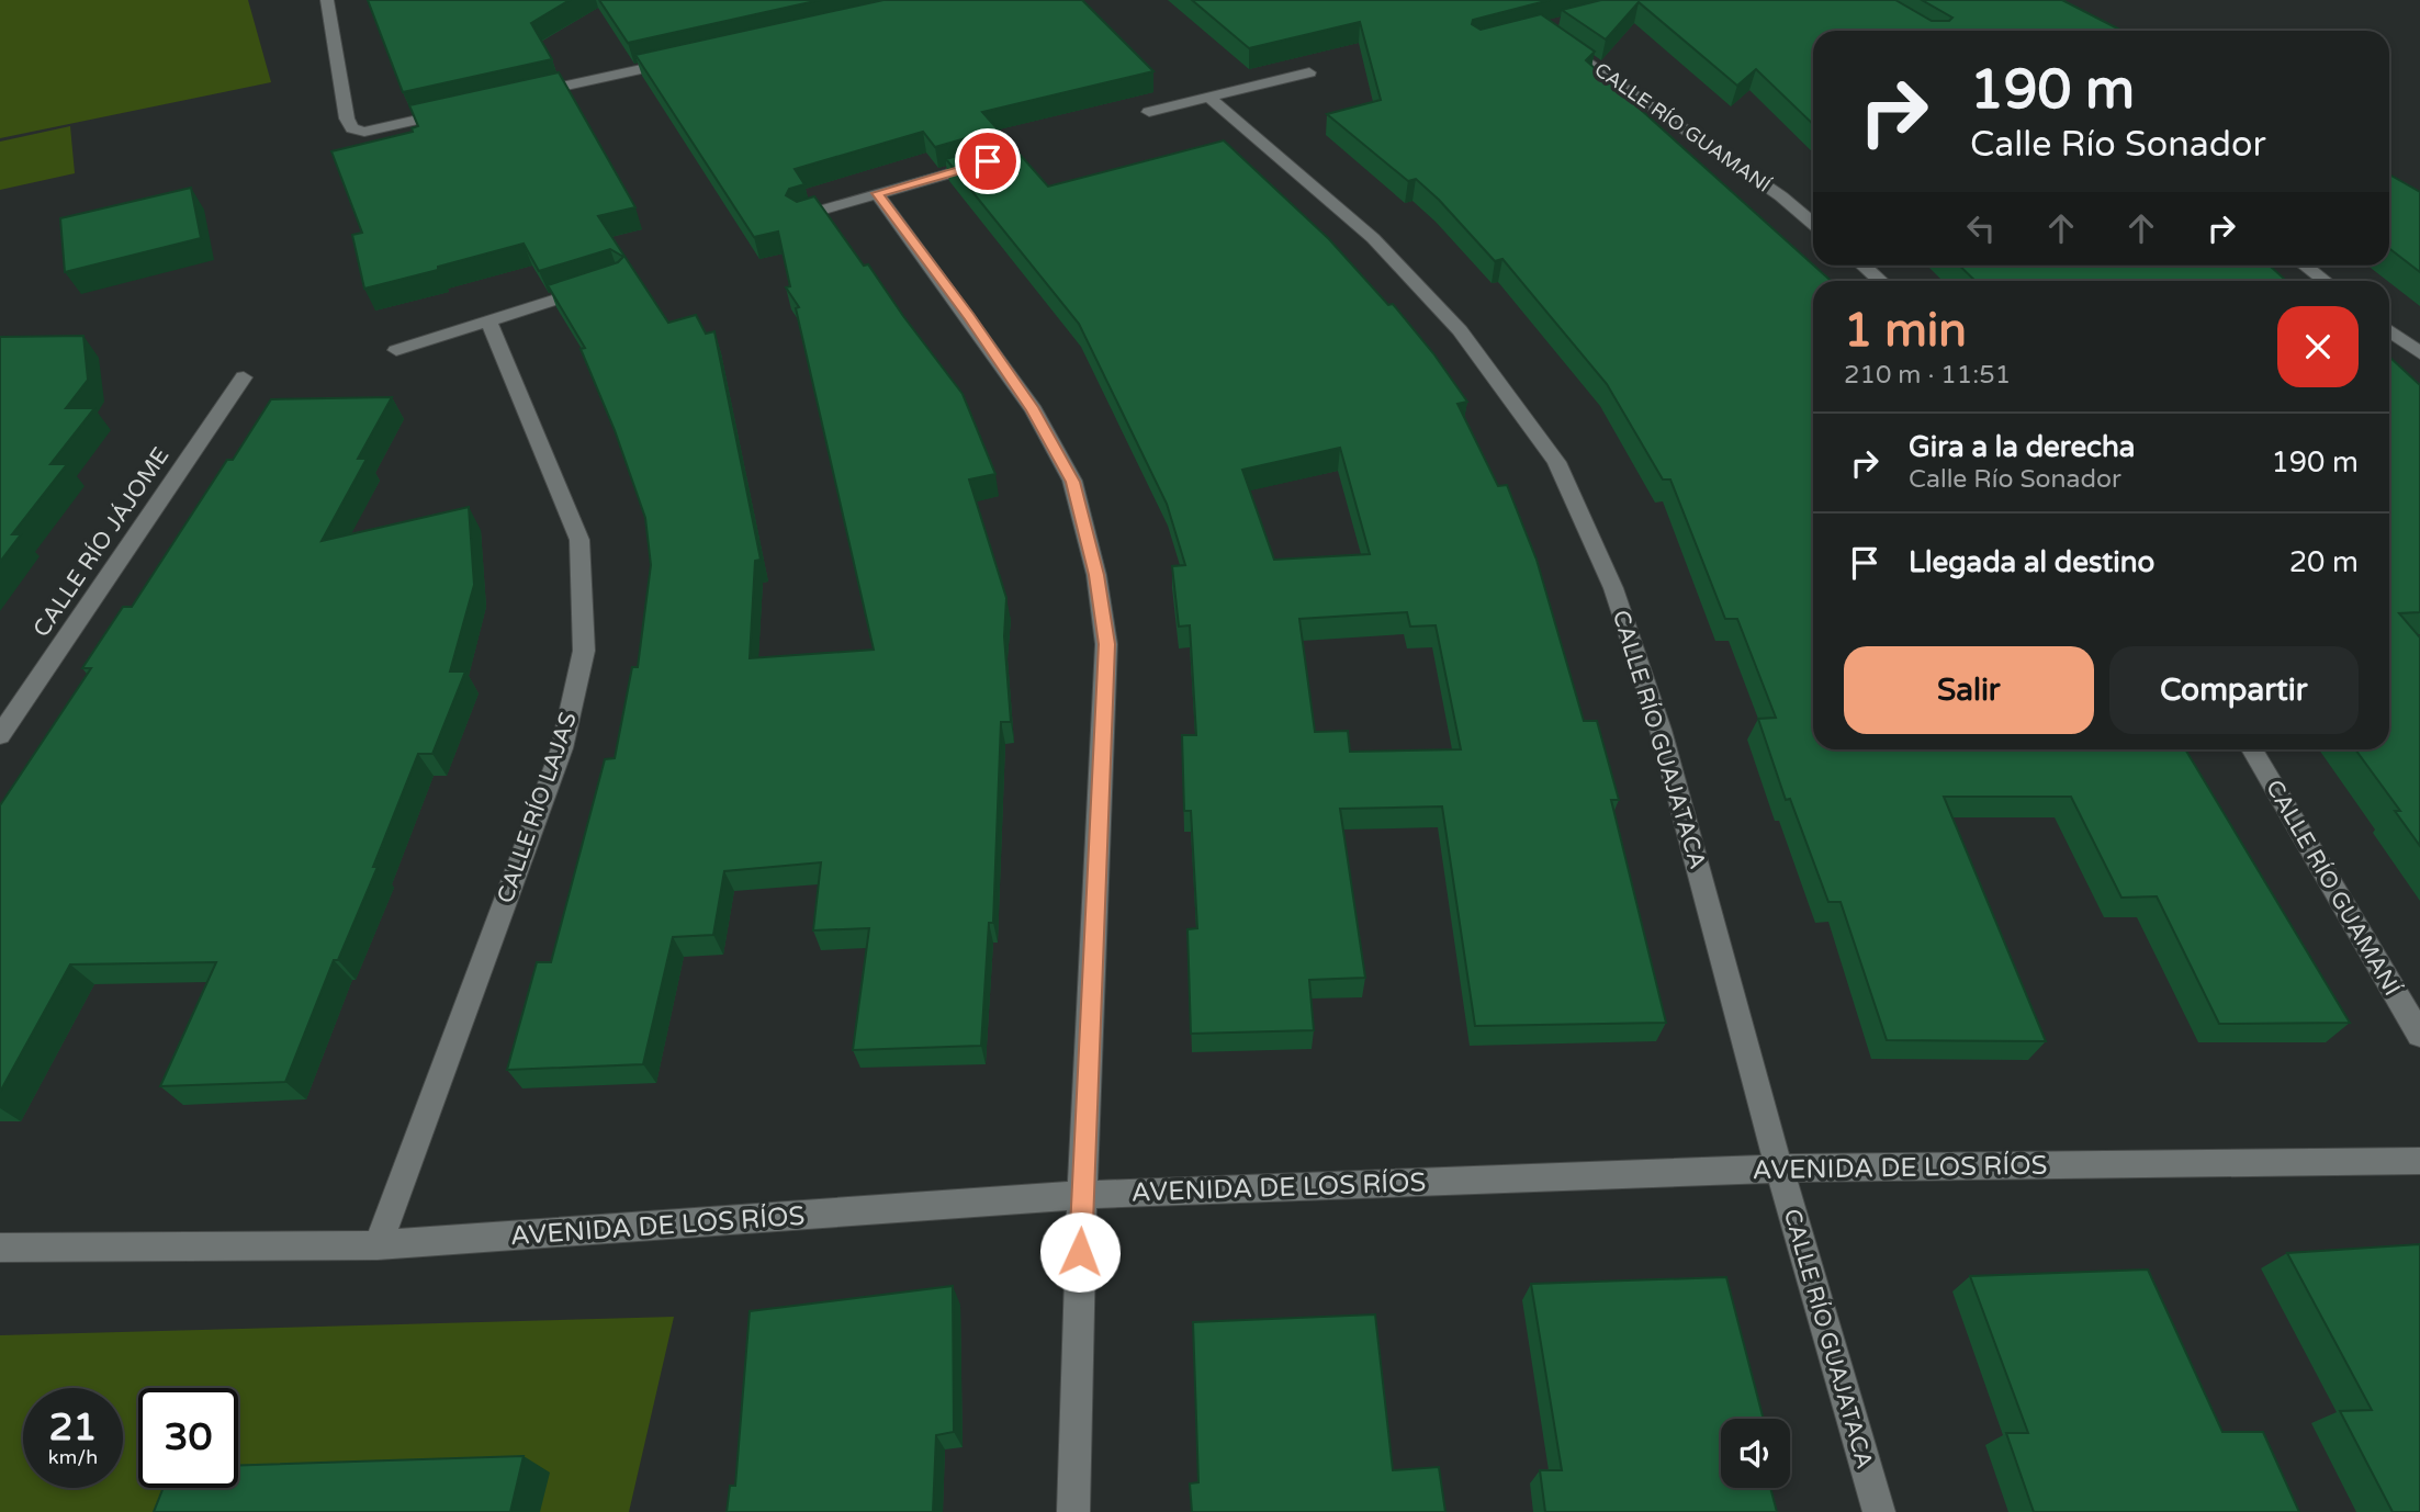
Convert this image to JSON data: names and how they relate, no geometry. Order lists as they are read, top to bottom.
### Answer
{
  "streets": {
    "street": [
      "CALLE RÍO GUAMANÍ",
      "CALLE RÍO JÁJOME",
      "CALLE RÍO GUAJATACA",
      "CALLE RÍO LAJAS",
      "AVENIDA DE LOS RÍOS"
    ]
  },
  "crossings": [
    ["CALLE RÍO GUAJATACA", "AVENIDA DE LOS RÍOS"],
    ["CALLE RÍO LAJAS", "AVENIDA DE LOS RÍOS"]
  ],
  "page": {
    "turn": ["190 m", "Calle Río Sonador"],
    "heading": ["1 min", "210 m · 11:51"],
    "list": [
      {
        "name": "Gira a la derecha",
        "note": "Calle Río Sonador",
        "value": "190 m"
      },
      {
        "name": "Llegada al destino",
        "value": "20 m"
      }
    ],
    "buttons": ["Salir", "Compartir"],
    "speed": "21 km/h",
    "limit": "30"
  }
}
